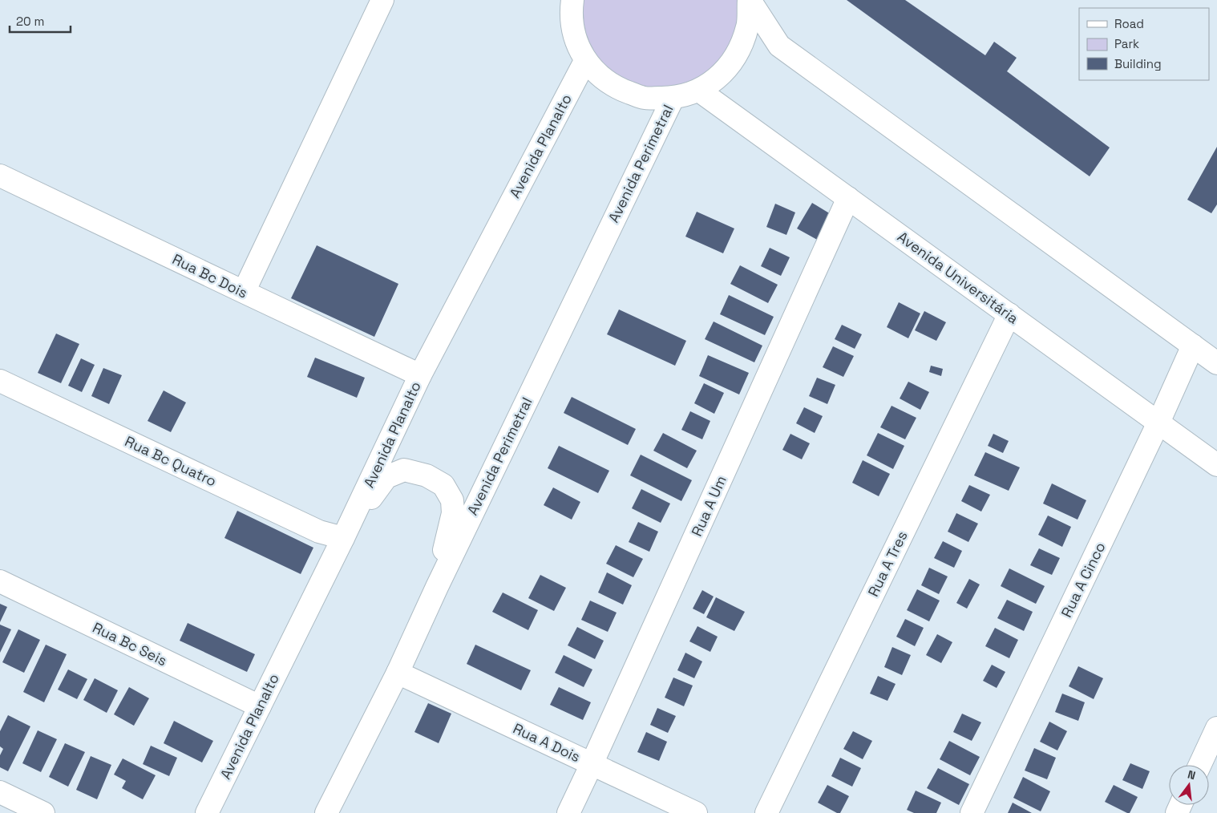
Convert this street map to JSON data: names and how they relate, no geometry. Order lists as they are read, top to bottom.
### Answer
{
  "streets": {
    "street": [
      "Avenida Planalto",
      "Avenida Perimetral",
      "Rua Bc Dois",
      "Avenida Universitária",
      "Rua Bc Quatro",
      "Rua A Um",
      "Rua A Tres",
      "Rua A Cinco",
      "Rua Bc Seis",
      "Rua A Dois"
    ]
  },
  "crossings": [
    ["Avenida Planalto", "Rua Bc Dois"],
    ["Avenida Planalto", "Rua Bc Quatro"],
    ["Avenida Planalto", "Rua Bc Seis"],
    ["Avenida Perimetral", "Rua A Dois"],
    ["Avenida Universitária", "Rua A Um"],
    ["Avenida Universitária", "Rua A Tres"],
    ["Avenida Universitária", "Rua A Cinco"],
    ["Rua A Um", "Rua A Dois"]
  ],
  "legend": ["Road", "Park", "Building"],
  "scale_bar": "20 m",
  "north": "top"
}
